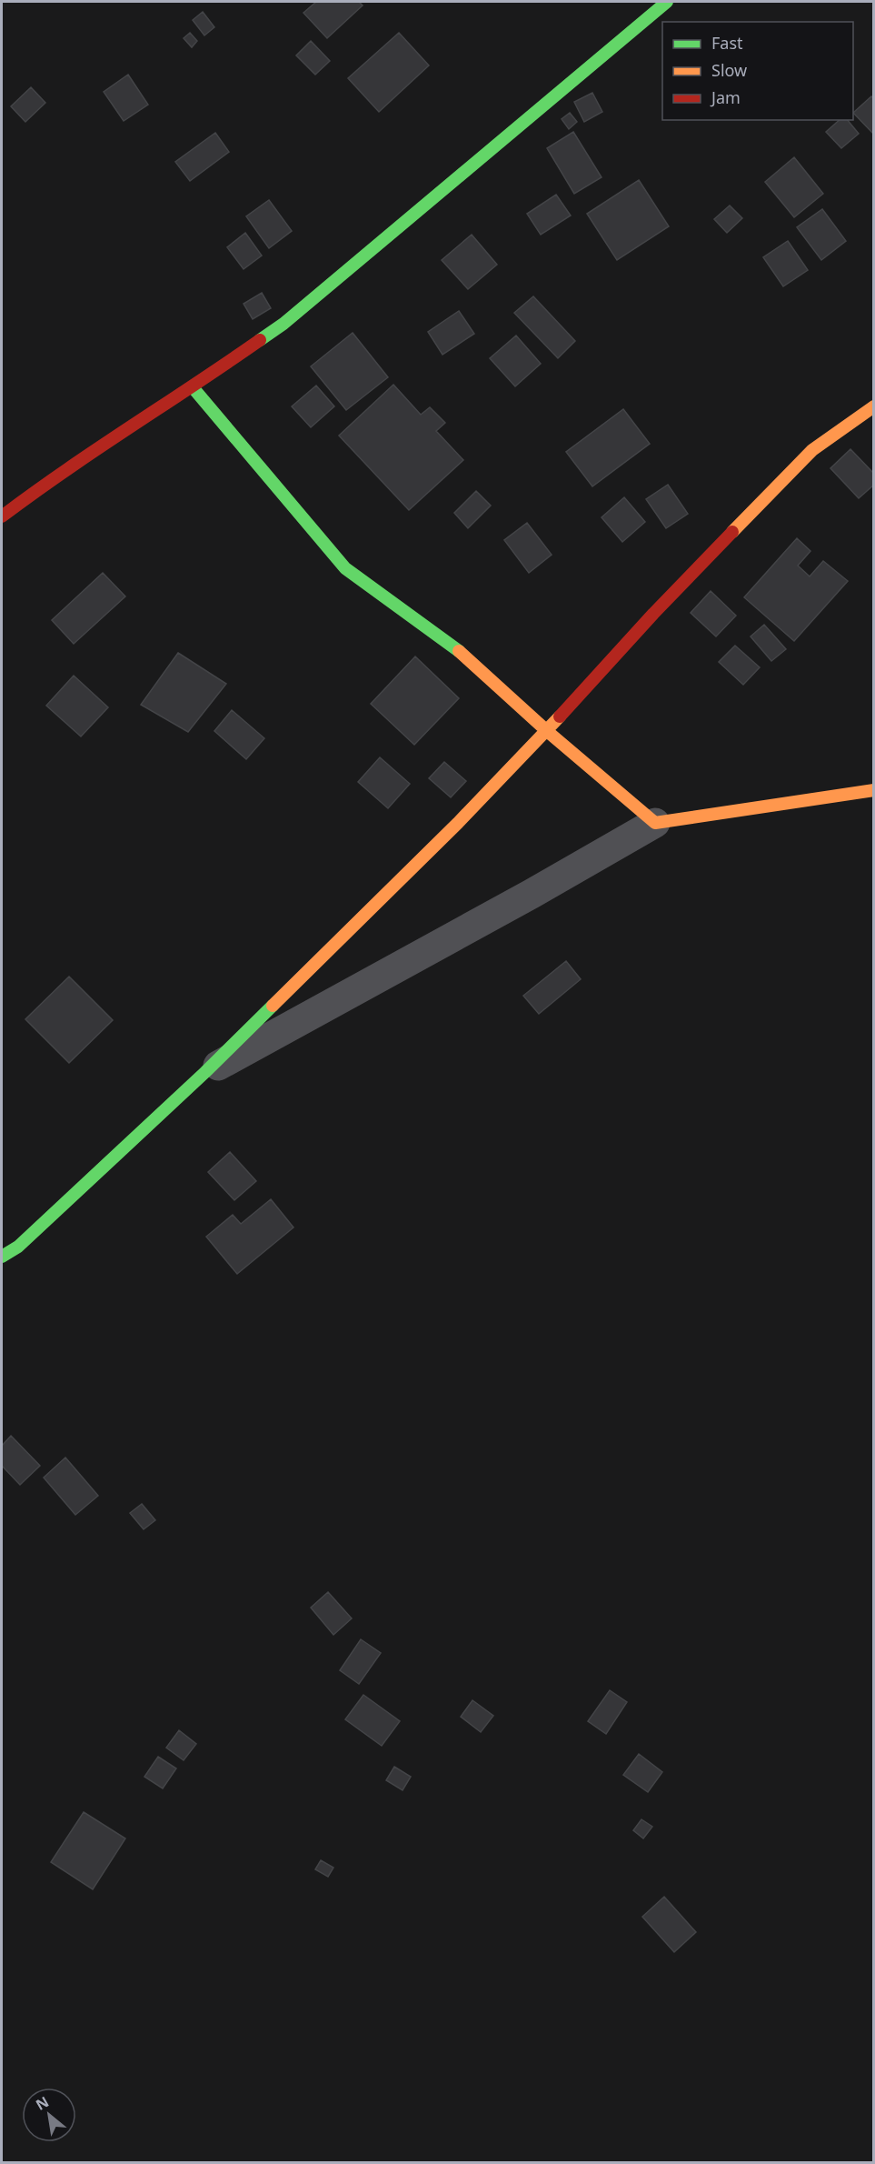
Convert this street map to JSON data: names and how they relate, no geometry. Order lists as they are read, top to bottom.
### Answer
{
  "legend": ["Fast", "Slow", "Jam"],
  "north": "top left"
}
